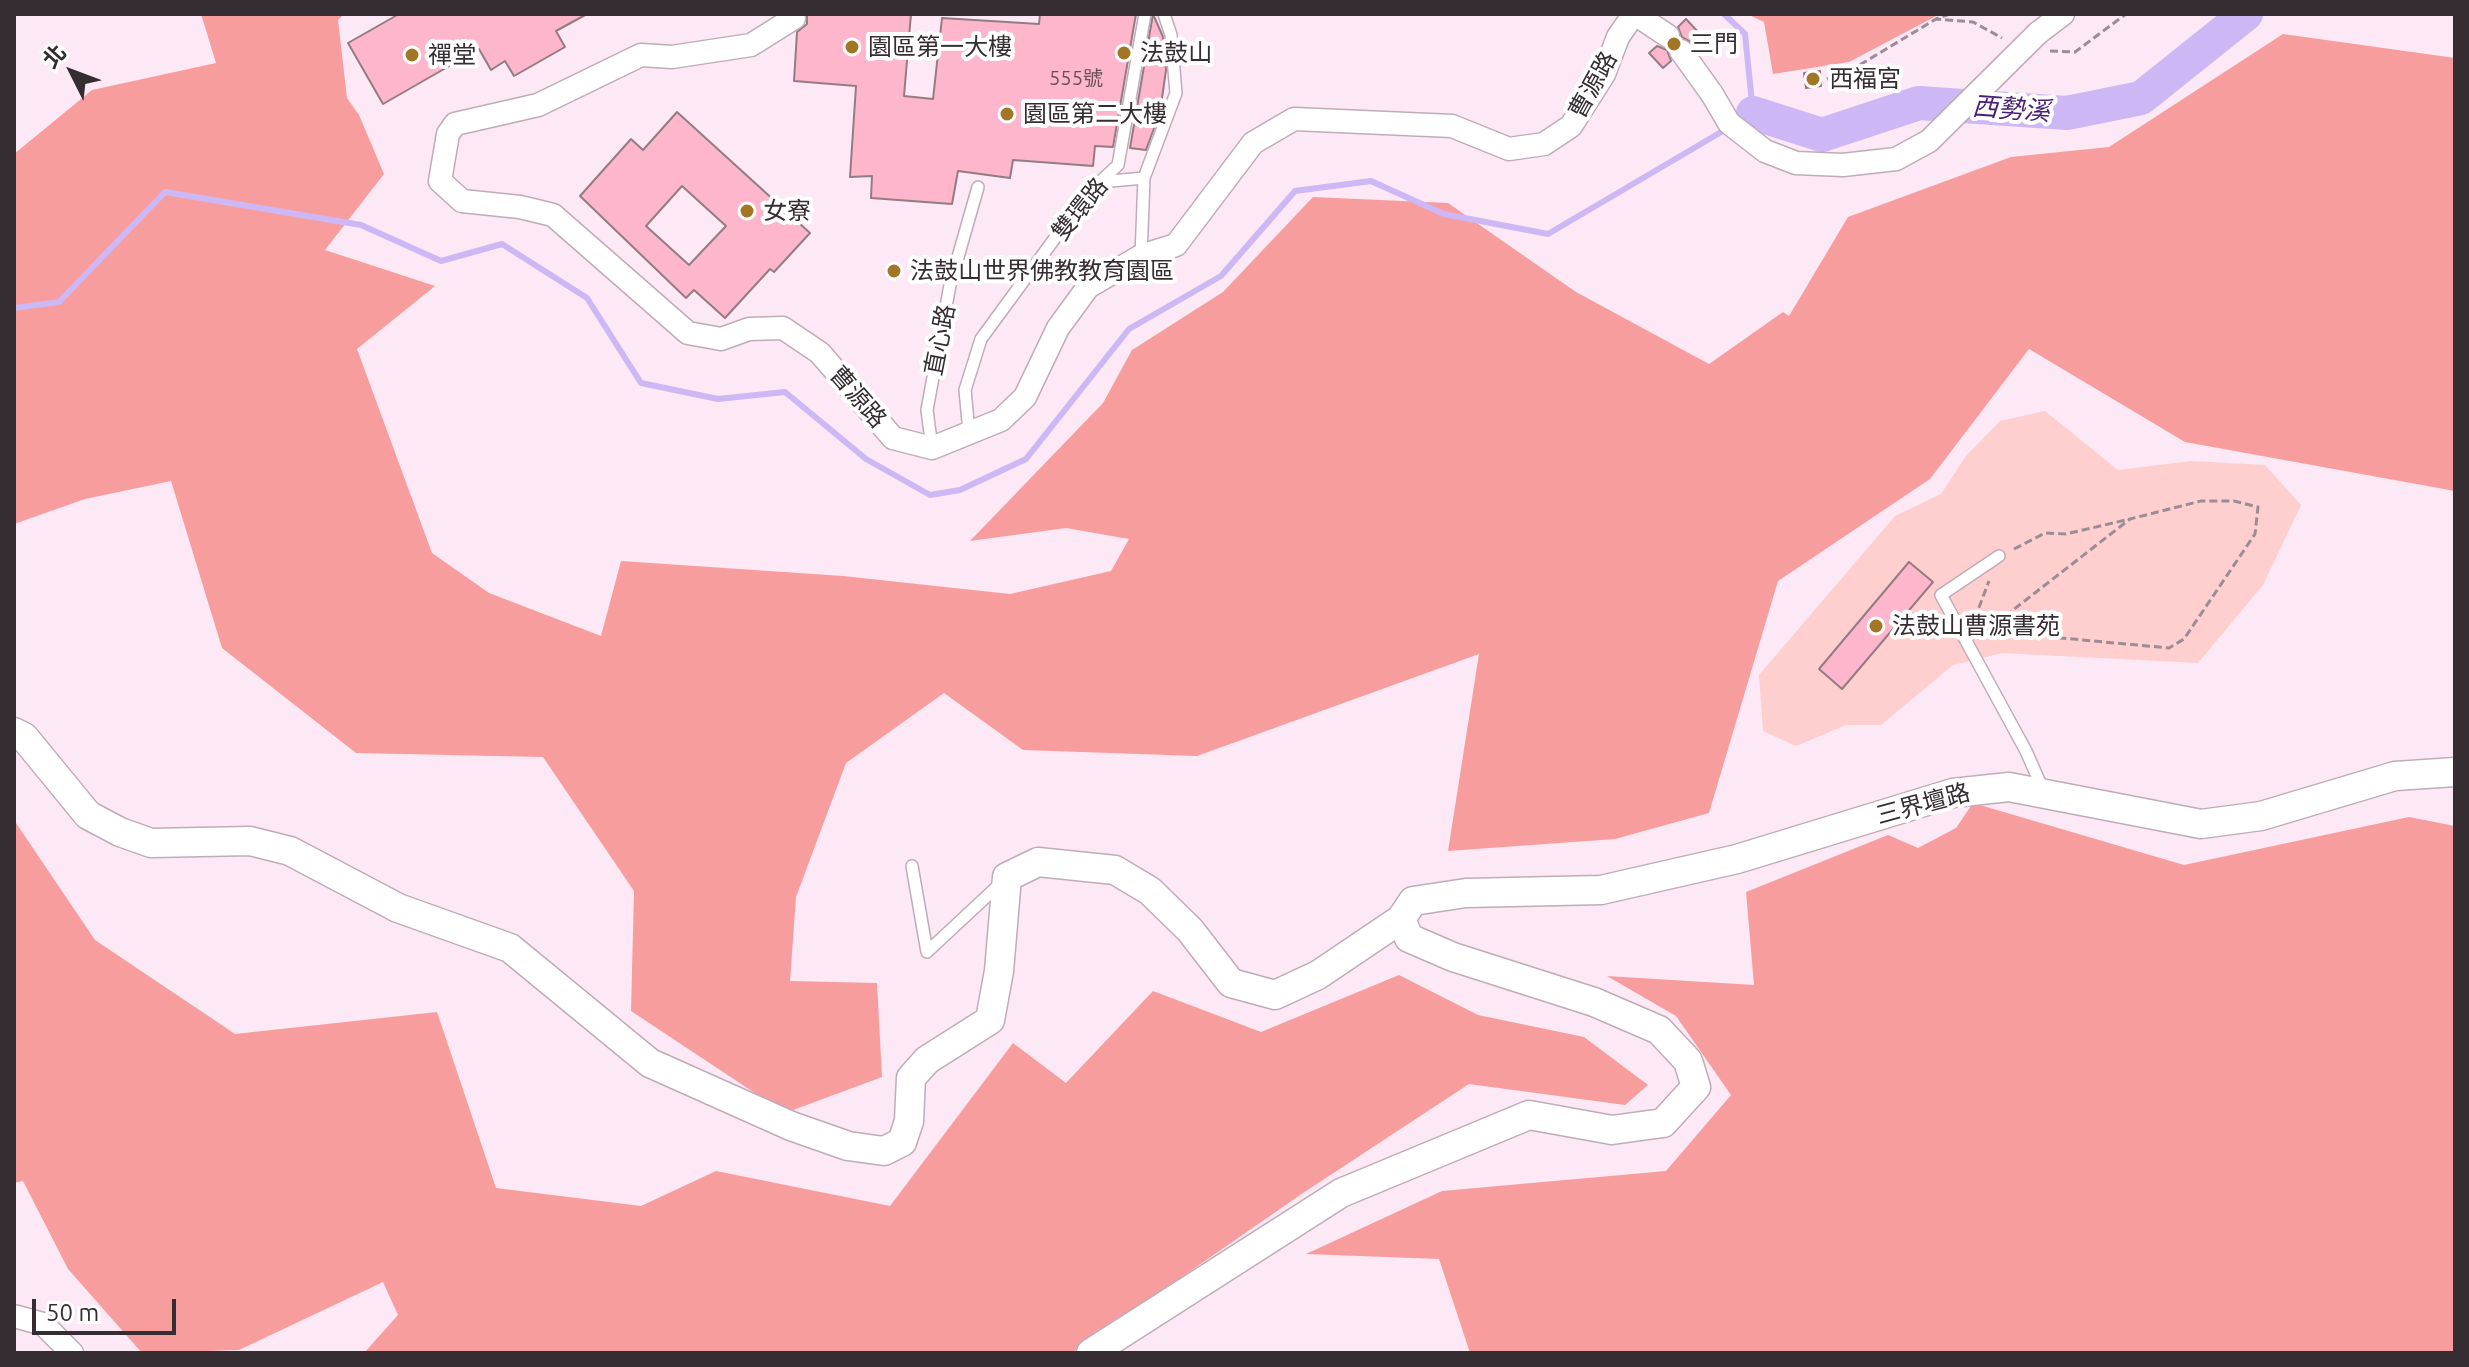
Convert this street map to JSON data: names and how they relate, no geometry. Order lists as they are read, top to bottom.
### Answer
{
  "streets": {
    "street": ["曹源路", "三界壇路"],
    "lane": ["雙環路", "直心路"]
  },
  "crossings": [
    ["曹源路", "雙環路"],
    ["曹源路", "直心路"]
  ],
  "water": ["西勢溪"],
  "places": [
    "三門",
    "園區第一大樓",
    "法鼓山",
    "禪堂",
    "西福宮",
    "園區第二大樓",
    "女寮",
    "法鼓山世界佛教教育園區",
    "法鼓山曹源書苑"
  ],
  "house_numbers": ["555號"],
  "scale_bar": "50 m",
  "north": "top left"
}
